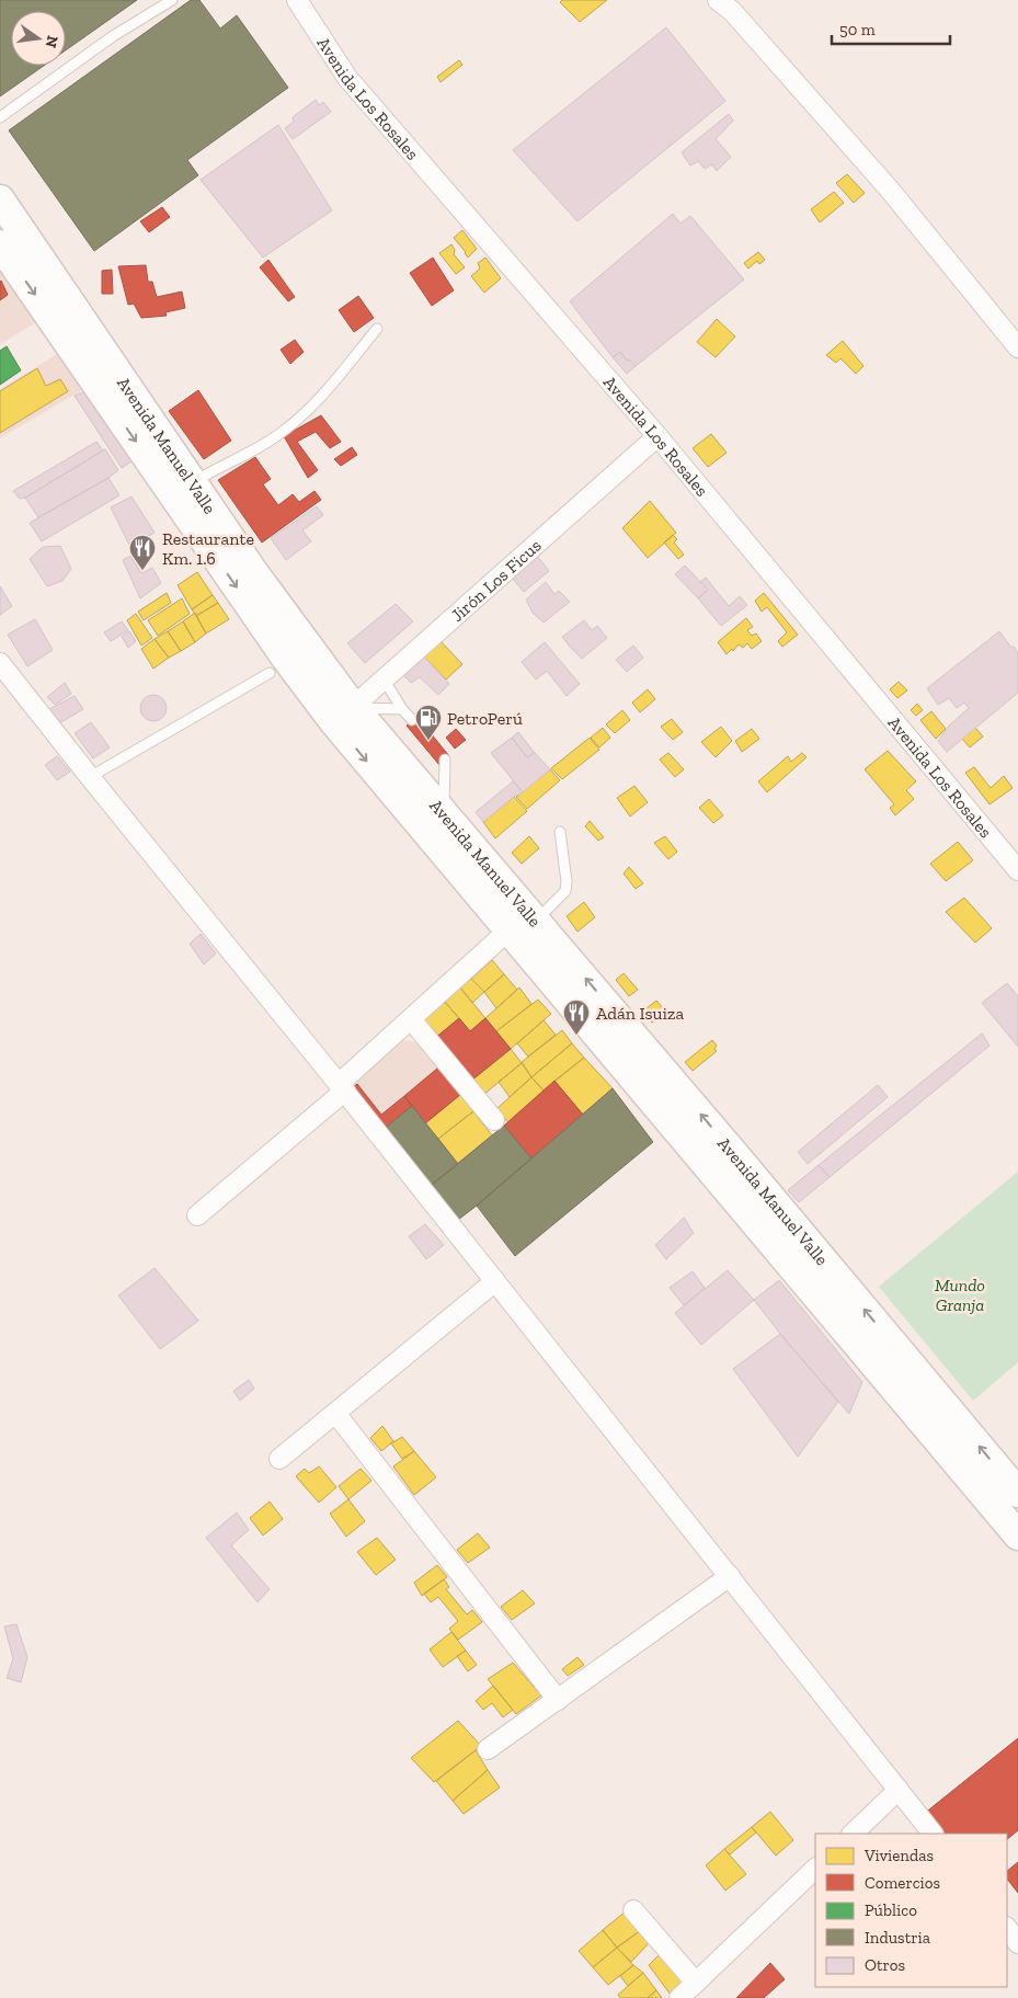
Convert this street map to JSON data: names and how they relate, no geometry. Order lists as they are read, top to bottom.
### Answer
{
  "streets": {
    "main road": ["Avenida Manuel Valle"],
    "street": ["Avenida Los Rosales", "Jirón Los Ficus"]
  },
  "crossings": [
    ["Avenida Los Rosales", "Jirón Los Ficus"],
    ["Avenida Manuel Valle", "Jirón Los Ficus"]
  ],
  "parks": ["Mundo Granja"],
  "places": {
    "restaurant": ["Restaurante Km. 1.6", "Adán Isuiza"],
    "fuel station": ["PetroPerú"]
  },
  "legend": [
    "Viviendas",
    "Comercios",
    "Público",
    "Industria",
    "Otros"
  ],
  "scale_bar": "50 m",
  "north": "right"
}
